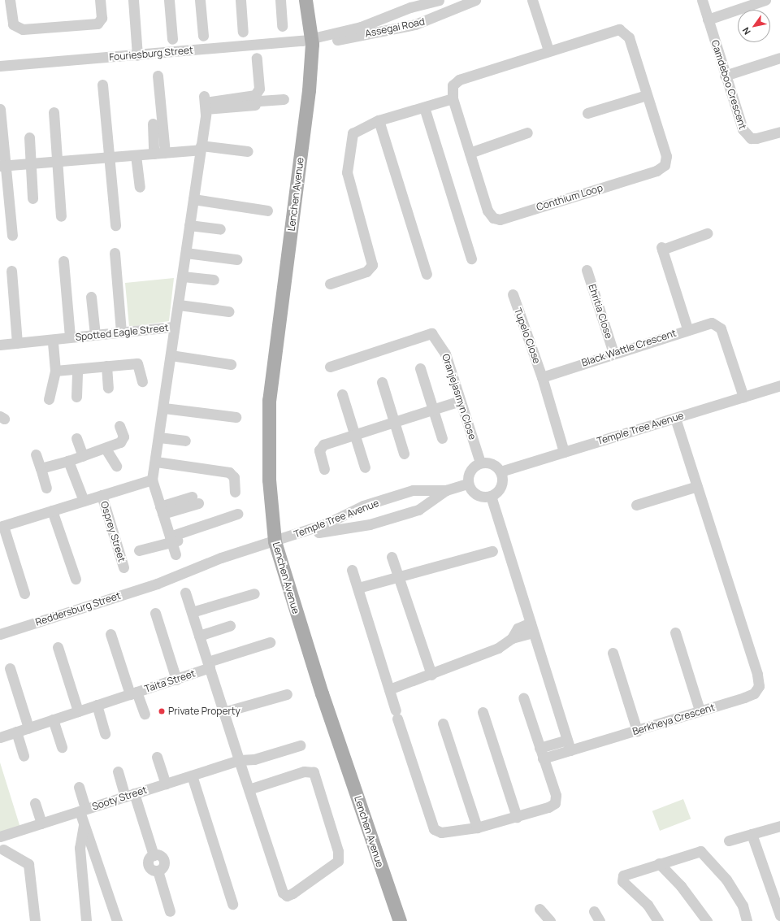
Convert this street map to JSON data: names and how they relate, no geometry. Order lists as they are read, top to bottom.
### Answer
{
  "streets": {
    "main road": ["Lenchen Avenue"],
    "street": [
      "Assegai Road",
      "Fouriesburg Street",
      "Camdeboo Crescent",
      "Conthium Loop",
      "Ehritia Close",
      "Spotted Eagle Street",
      "Tupelo Close",
      "Black Wattle Crescent",
      "Oranjejasmyn Close",
      "Temple Tree Avenue",
      "Osprey Street",
      "Reddersburg Street",
      "Taita Street",
      "Berkheya Crescent",
      "Sooty Street"
    ]
  },
  "crossings": [
    ["Assegai Road", "Fouriesburg Street"],
    ["Assegai Road", "Lenchen Avenue"],
    ["Fouriesburg Street", "Lenchen Avenue"],
    ["Lenchen Avenue", "Temple Tree Avenue"],
    ["Lenchen Avenue", "Reddersburg Street"],
    ["Ehritia Close", "Black Wattle Crescent"],
    ["Tupelo Close", "Black Wattle Crescent"],
    ["Black Wattle Crescent", "Temple Tree Avenue"],
    ["Oranjejasmyn Close", "Temple Tree Avenue"],
    ["Temple Tree Avenue", "Reddersburg Street"],
    ["Temple Tree Avenue", "Berkheya Crescent"]
  ],
  "places": ["Private Property"],
  "north": "bottom left"
}
